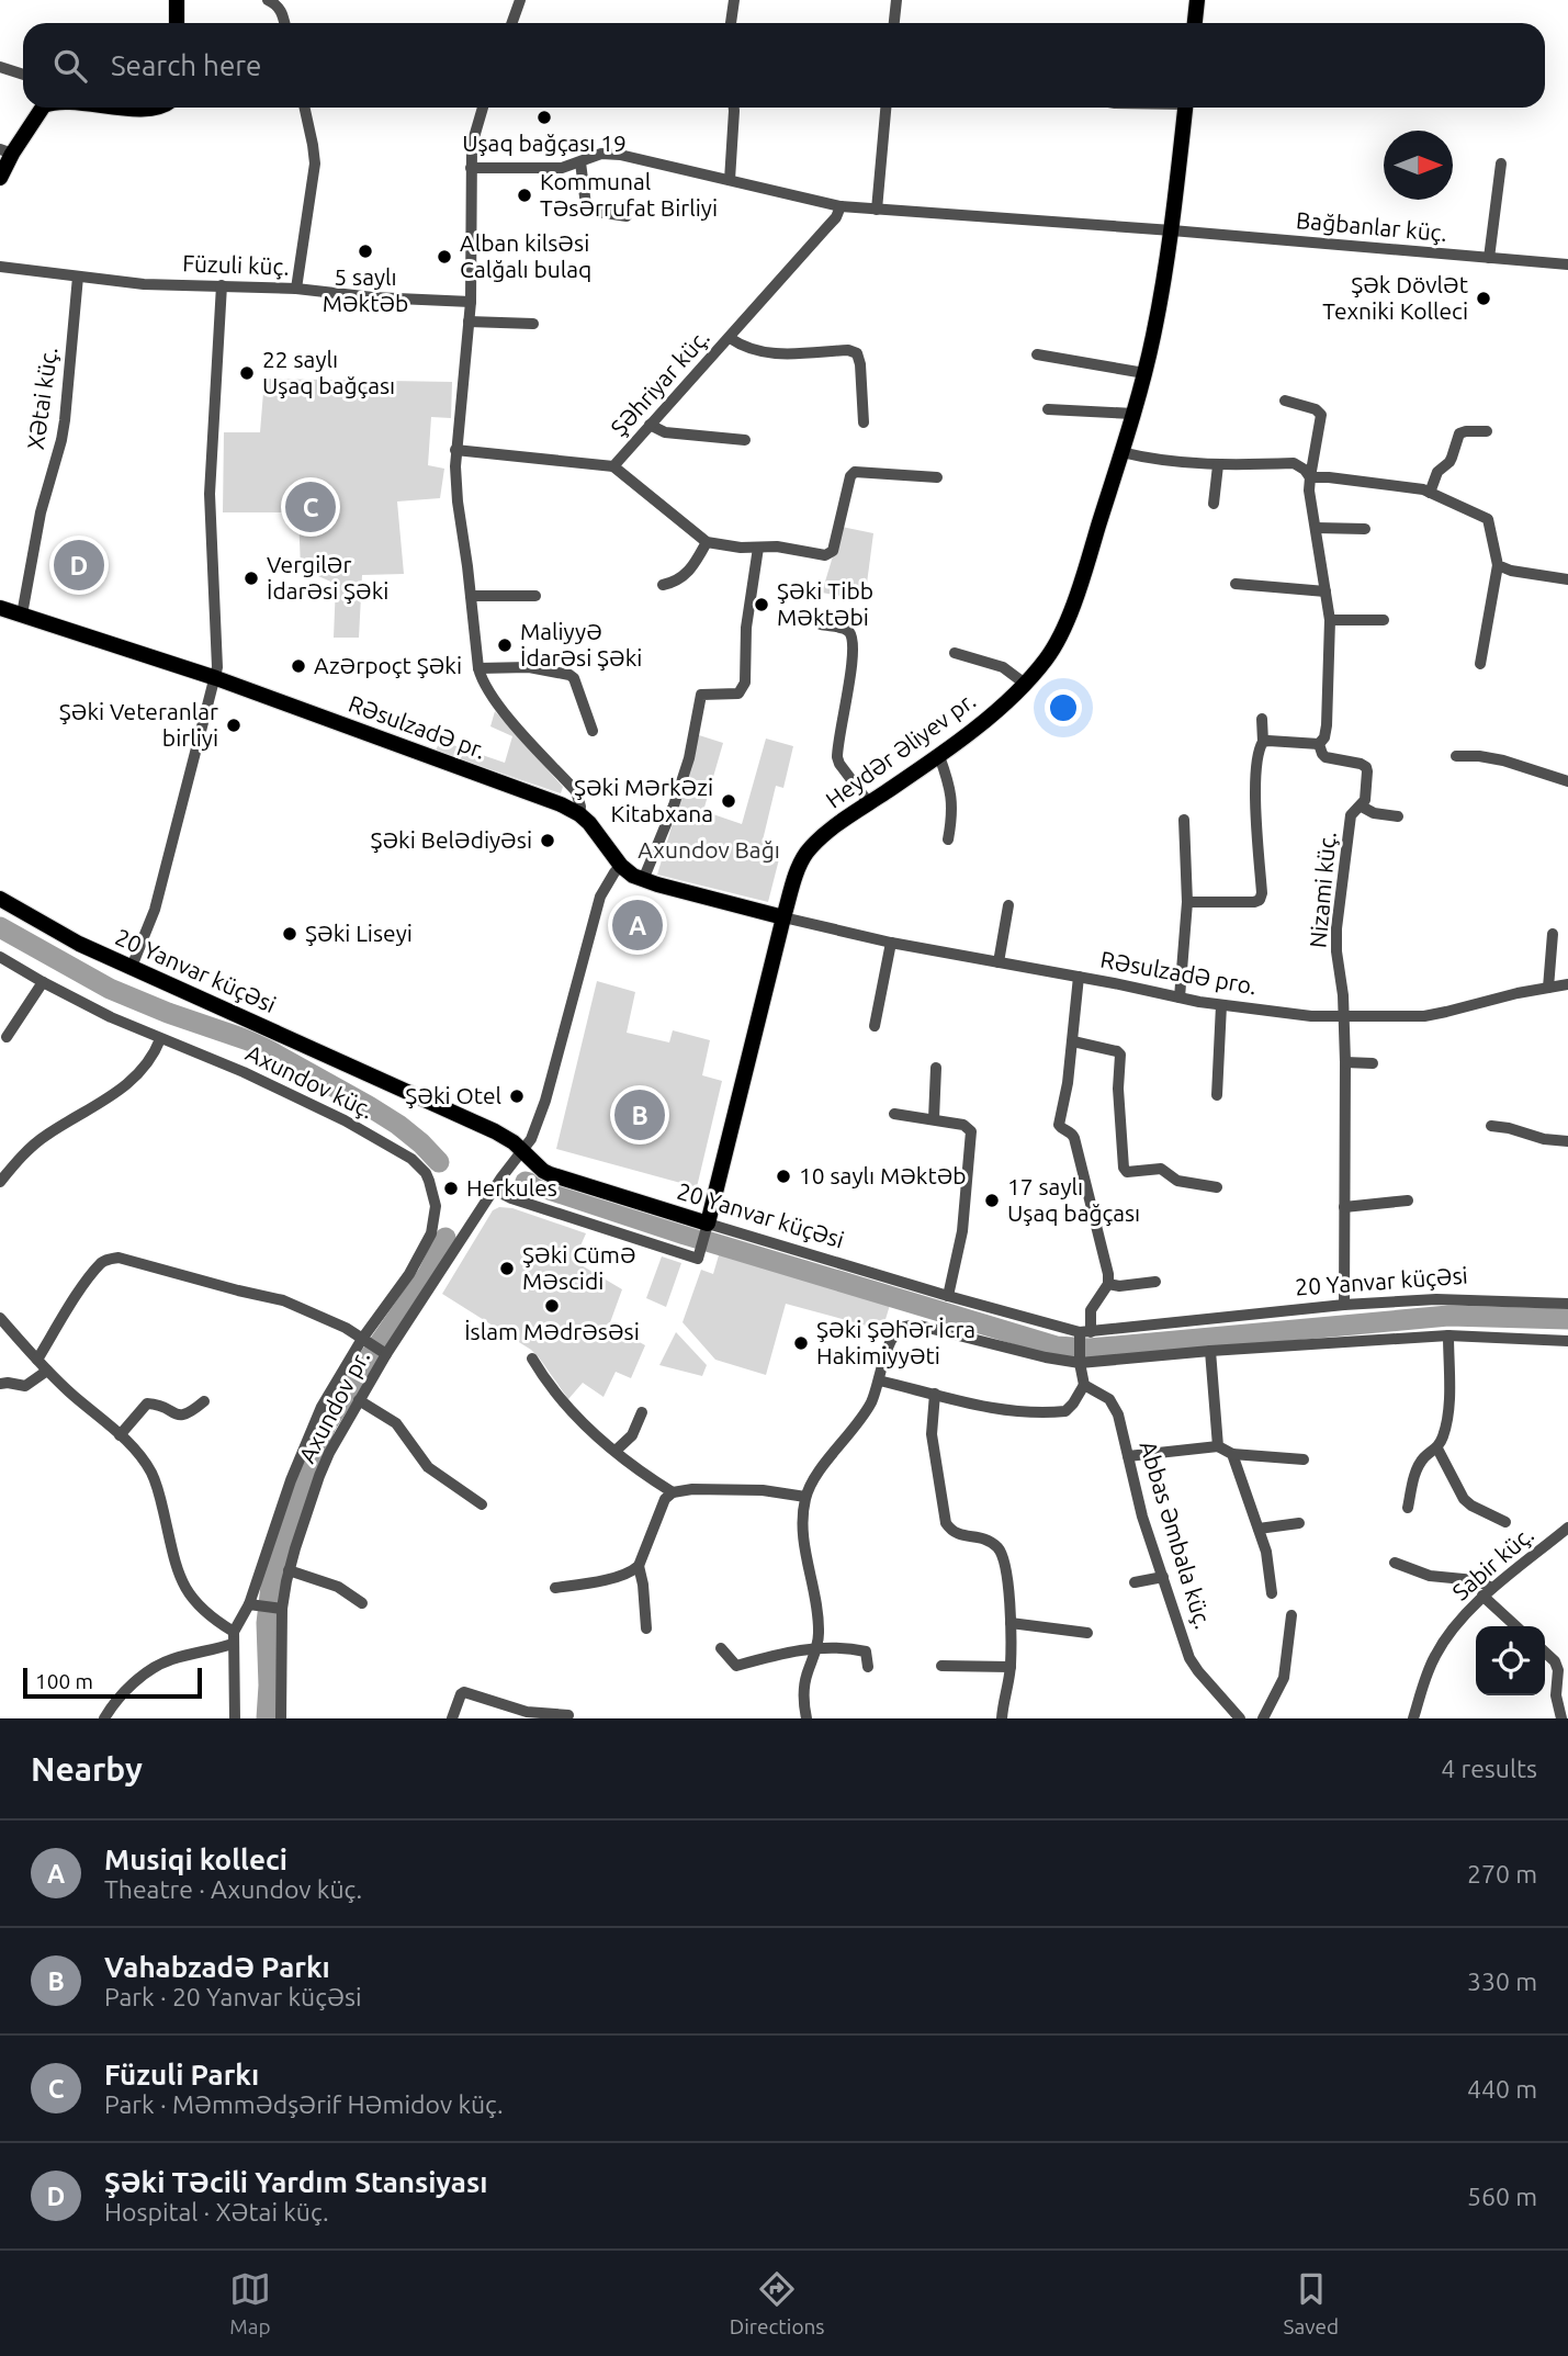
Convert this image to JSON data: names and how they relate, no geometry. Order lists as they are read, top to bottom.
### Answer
{
  "streets": {
    "main road": ["Rəsulzadə pr.", "Heydər Əliyev pr.", "20 Yanvar küçəsi"],
    "street": [
      "Bağbanlar küç.",
      "Füzuli küç.",
      "Şəhriyar küç.",
      "Xətai küç.",
      "Nizami küç.",
      "Rəsulzadə pro.",
      "Axundov küç.",
      "Axundov pr.",
      "Abbas Əmbala küç.",
      "Sabir küç."
    ]
  },
  "crossings": [
    ["Bağbanlar küç.", "Şəhriyar küç."],
    ["Bağbanlar küç.", "Heydər Əliyev pr."],
    ["Füzuli küç.", "Xətai küç."],
    ["Xətai küç.", "Rəsulzadə pr."],
    ["Heydər Əliyev pr.", "20 Yanvar küçəsi"],
    ["Heydər Əliyev pr.", "Rəsulzadə pro."],
    ["Nizami küç.", "20 Yanvar küçəsi"],
    ["Nizami küç.", "Rəsulzadə pro."],
    ["20 Yanvar küçəsi", "Axundov pr."]
  ],
  "parks": ["Axundov Bağı"],
  "places": [
    "Uşaq bağçası 19",
    "Kommunal Təsərrufat Birliyi",
    "5 saylı Məktəb",
    "Alban kilsəsi Calğalı bulaq",
    "Şək Dövlət Texniki Kolleci",
    "22 saylı Uşaq bağçası",
    "Vergilər İdarəsi Şəki",
    "Şəki Tibb Məktəbi",
    "Maliyyə İdarəsi Şəki",
    "Azərpoçt Şəki",
    "Şəki Veteranlar birliyi",
    "Şəki Mərkəzi Kitabxana",
    "Şəki Belədiyəsi",
    "Şəki Liseyi",
    "Şəki Otel",
    "10 saylı Məktəb",
    "Herkules",
    "17 saylı Uşaq bağçası",
    "Şəki Cümə Məscidi",
    "İslam Mədrəsəsi",
    "Şəki Şəhər İcra Hakimiyyəti"
  ],
  "scale_bar": "100 m",
  "north": "right",
  "page": {
    "search": "Search here",
    "pins": [
      "C",
      "D",
      "A",
      "B"
    ],
    "scale": "100 m",
    "heading": ["Nearby", "4 results"],
    "list": [
      {
        "mark": "A",
        "name": "Musiqi kolleci",
        "note": "Theatre · Axundov küç.",
        "value": "270 m"
      },
      {
        "mark": "B",
        "name": "Vahabzadə Parkı",
        "note": "Park · 20 Yanvar küçəsi",
        "value": "330 m"
      },
      {
        "mark": "C",
        "name": "Füzuli Parkı",
        "note": "Park · Məmmədşərif Həmidov küç.",
        "value": "440 m"
      },
      {
        "mark": "D",
        "name": "Şəki Təcili Yardım Stansiyası",
        "note": "Hospital · Xətai küç.",
        "value": "560 m"
      }
    ],
    "nav": ["Map", "Directions", "Saved"]
  }
}
